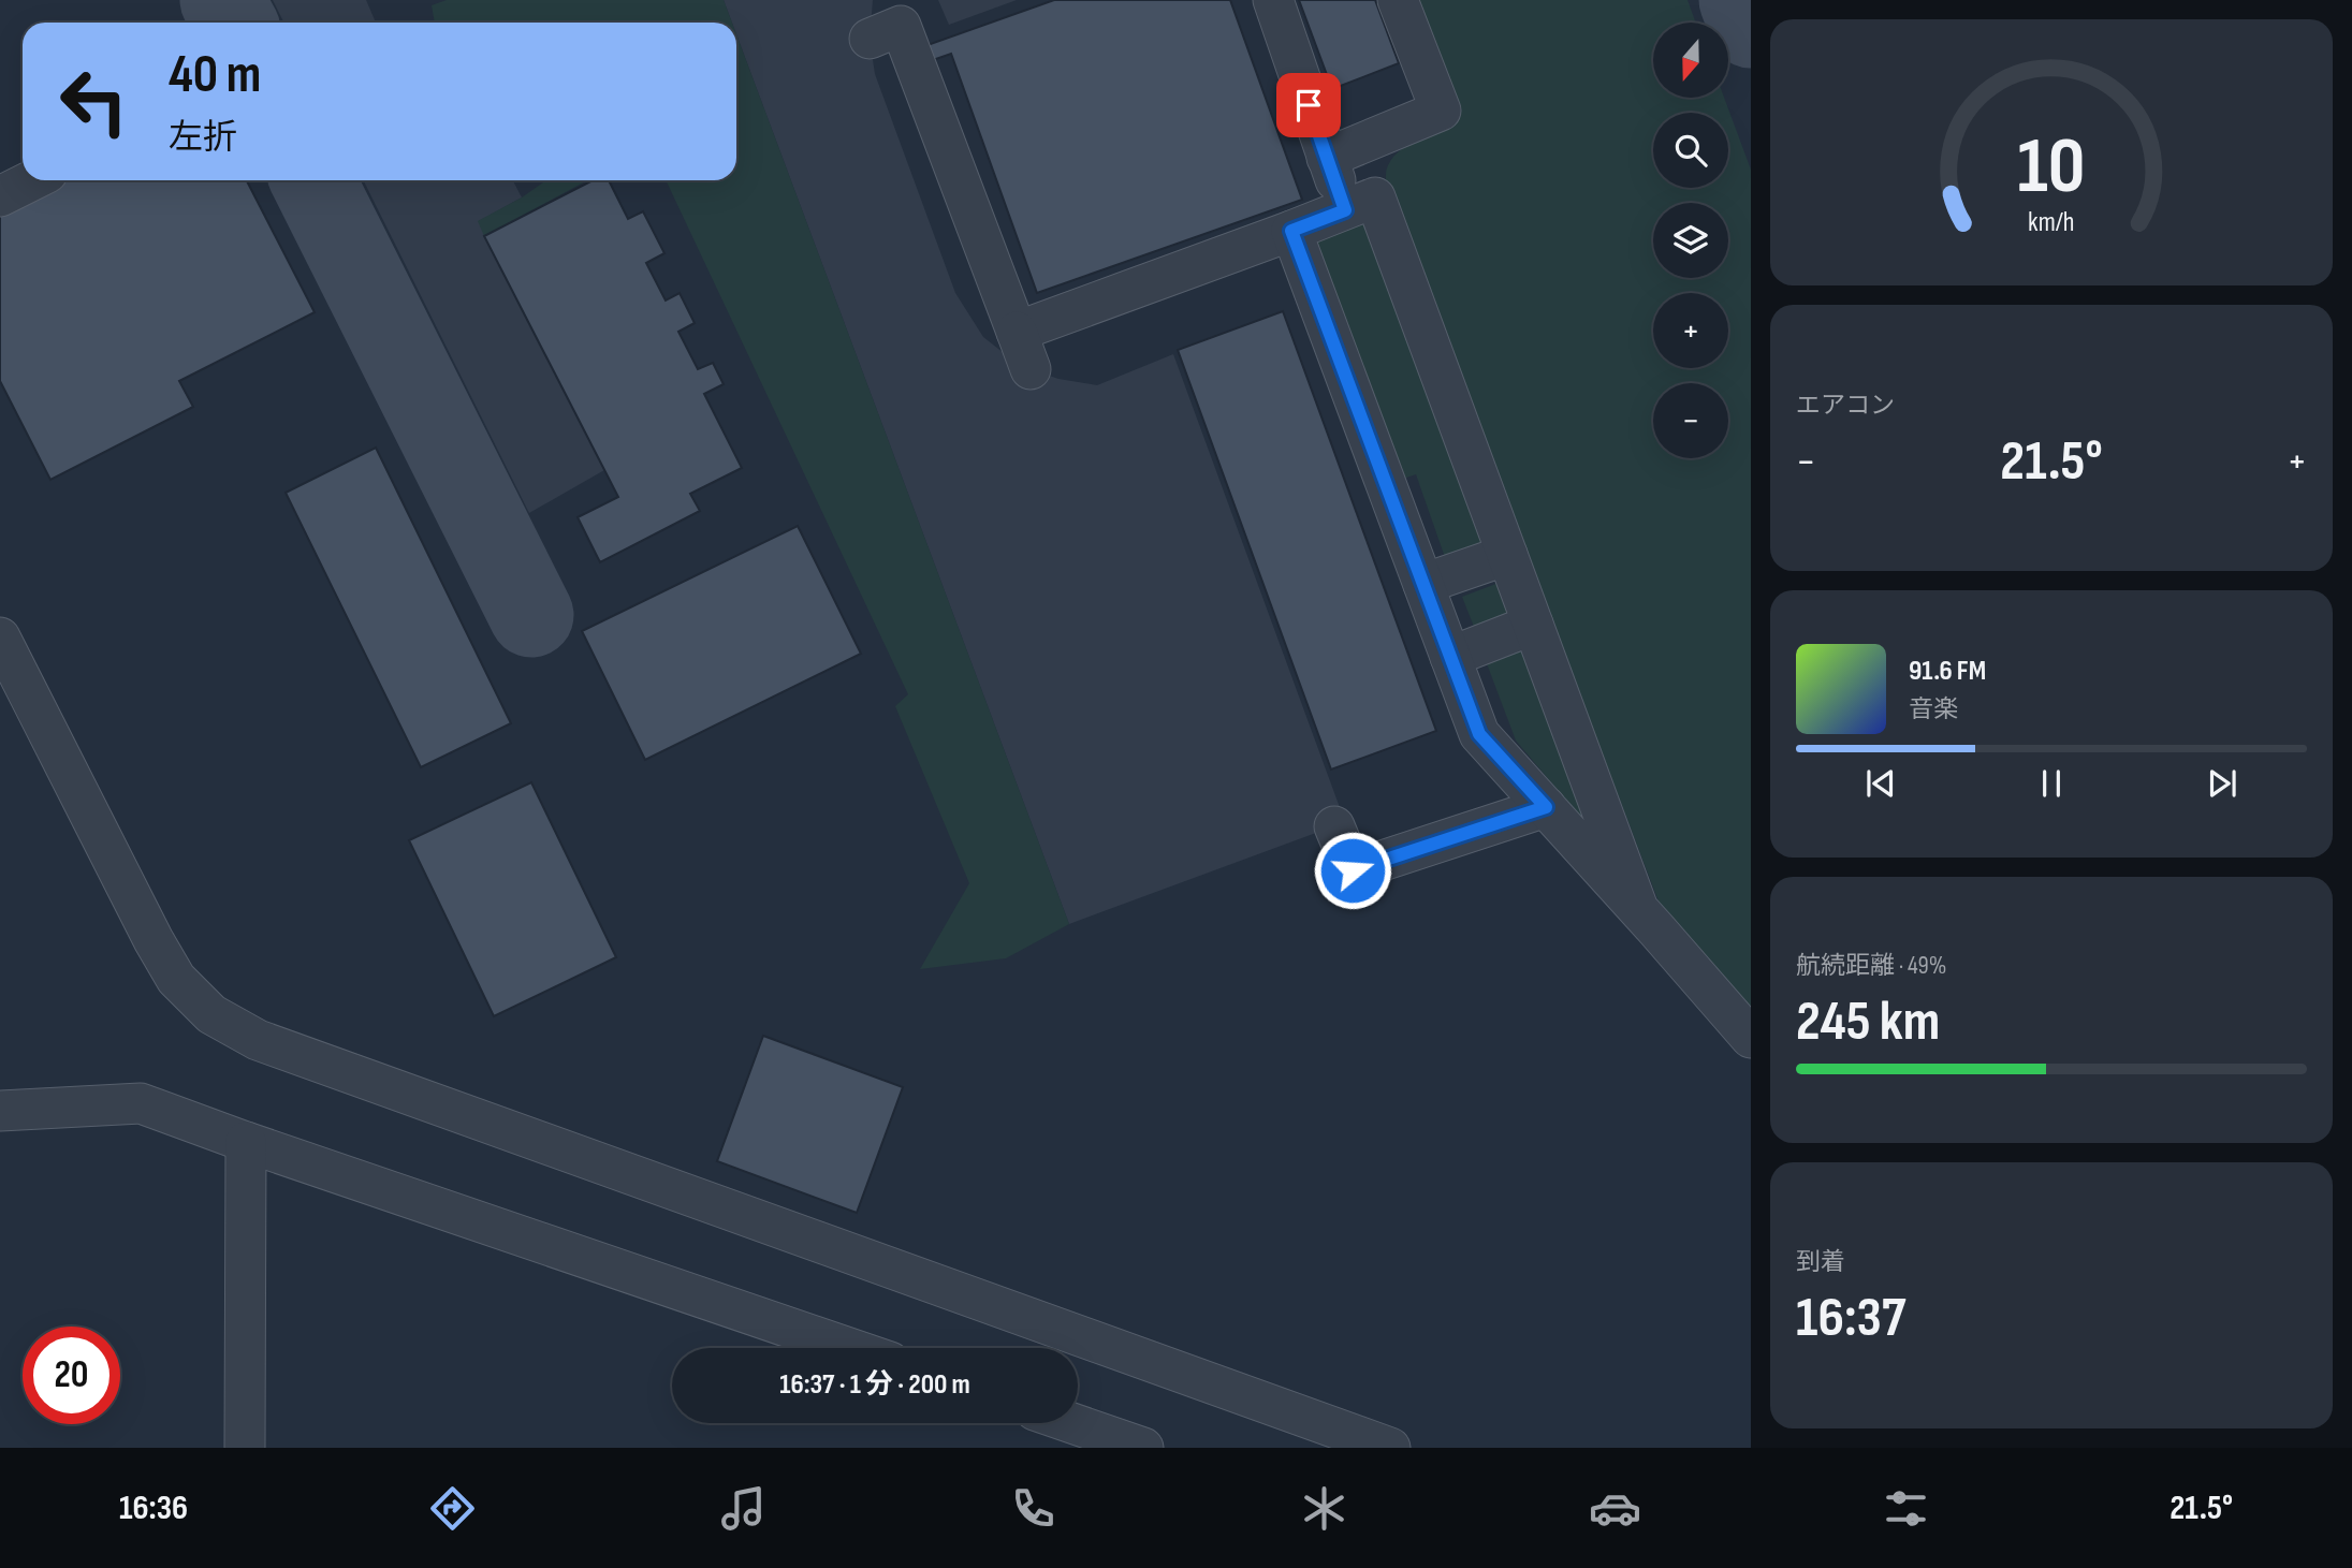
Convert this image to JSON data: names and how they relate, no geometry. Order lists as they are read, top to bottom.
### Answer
{
  "north": "bottom",
  "page": {
    "map_buttons": ["+", "−"],
    "turn": ["40 m", "左折"],
    "tile": [
      "エアコン",
      ["航続距離 · 49%", "245 km"],
      ["到着", "16:37"]
    ],
    "heat": ["−", "21.5°", "+"],
    "song": ["91.6 FM", "音楽"],
    "limit": "20",
    "trip": "16:37 · 1 分 · 200 m",
    "tabs": ["16:36", "21.5°"],
    "gauge": ["10", "km/h"]
  }
}
